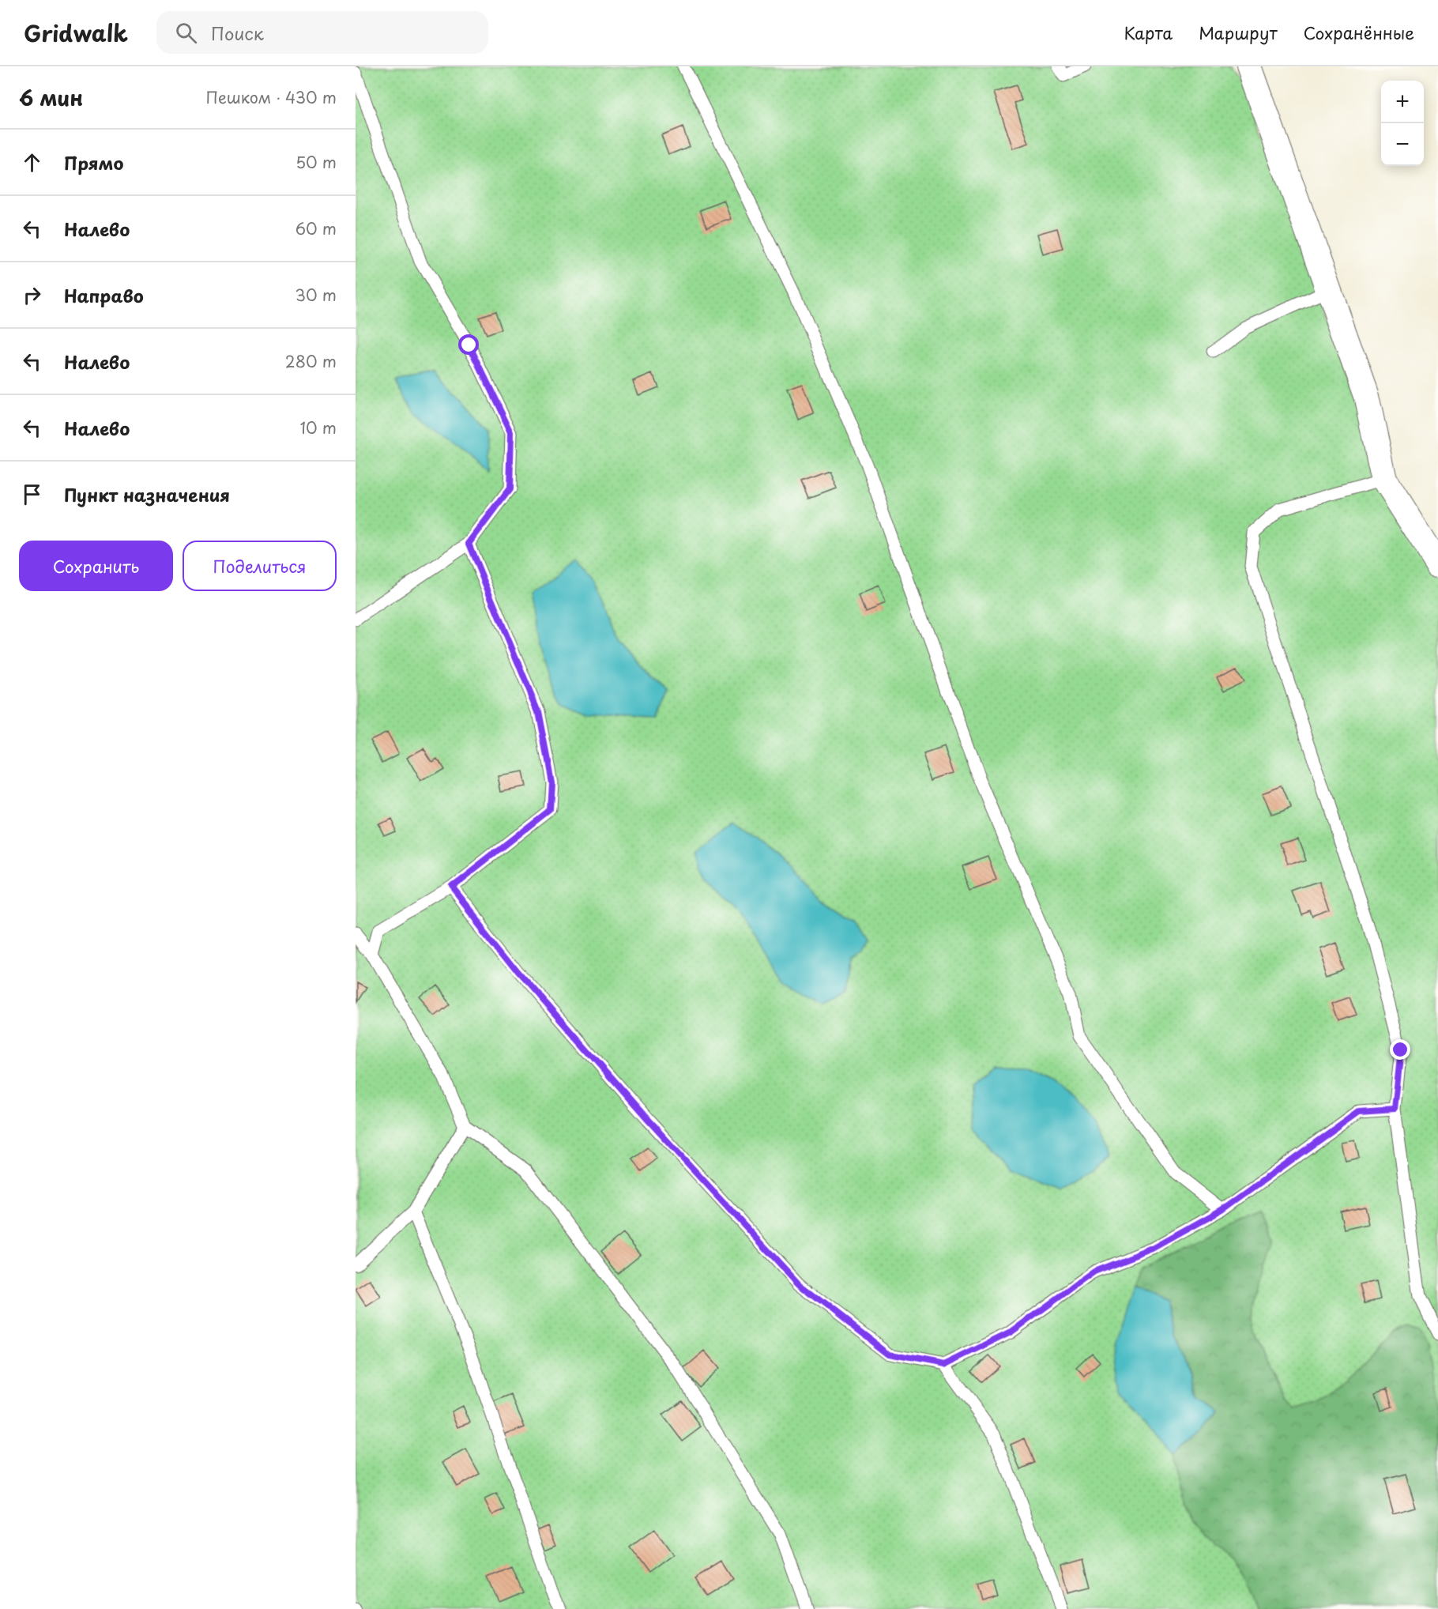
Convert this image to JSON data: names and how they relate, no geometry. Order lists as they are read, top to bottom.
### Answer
{
  "page": {
    "header": "Gridwalk",
    "search": "Поиск",
    "nav": ["Карта", "Маршрут", "Сохранённые"],
    "heading": ["6 мин", "Пешком · 430 m"],
    "map_buttons": ["+", "−"],
    "list": [
      ["Прямо", "50 m"],
      ["Налево", "60 m"],
      ["Направо", "30 m"],
      ["Налево", "280 m"],
      ["Налево", "10 m"],
      "Пункт назначения"
    ],
    "buttons": ["Сохранить", "Поделиться"]
  }
}
